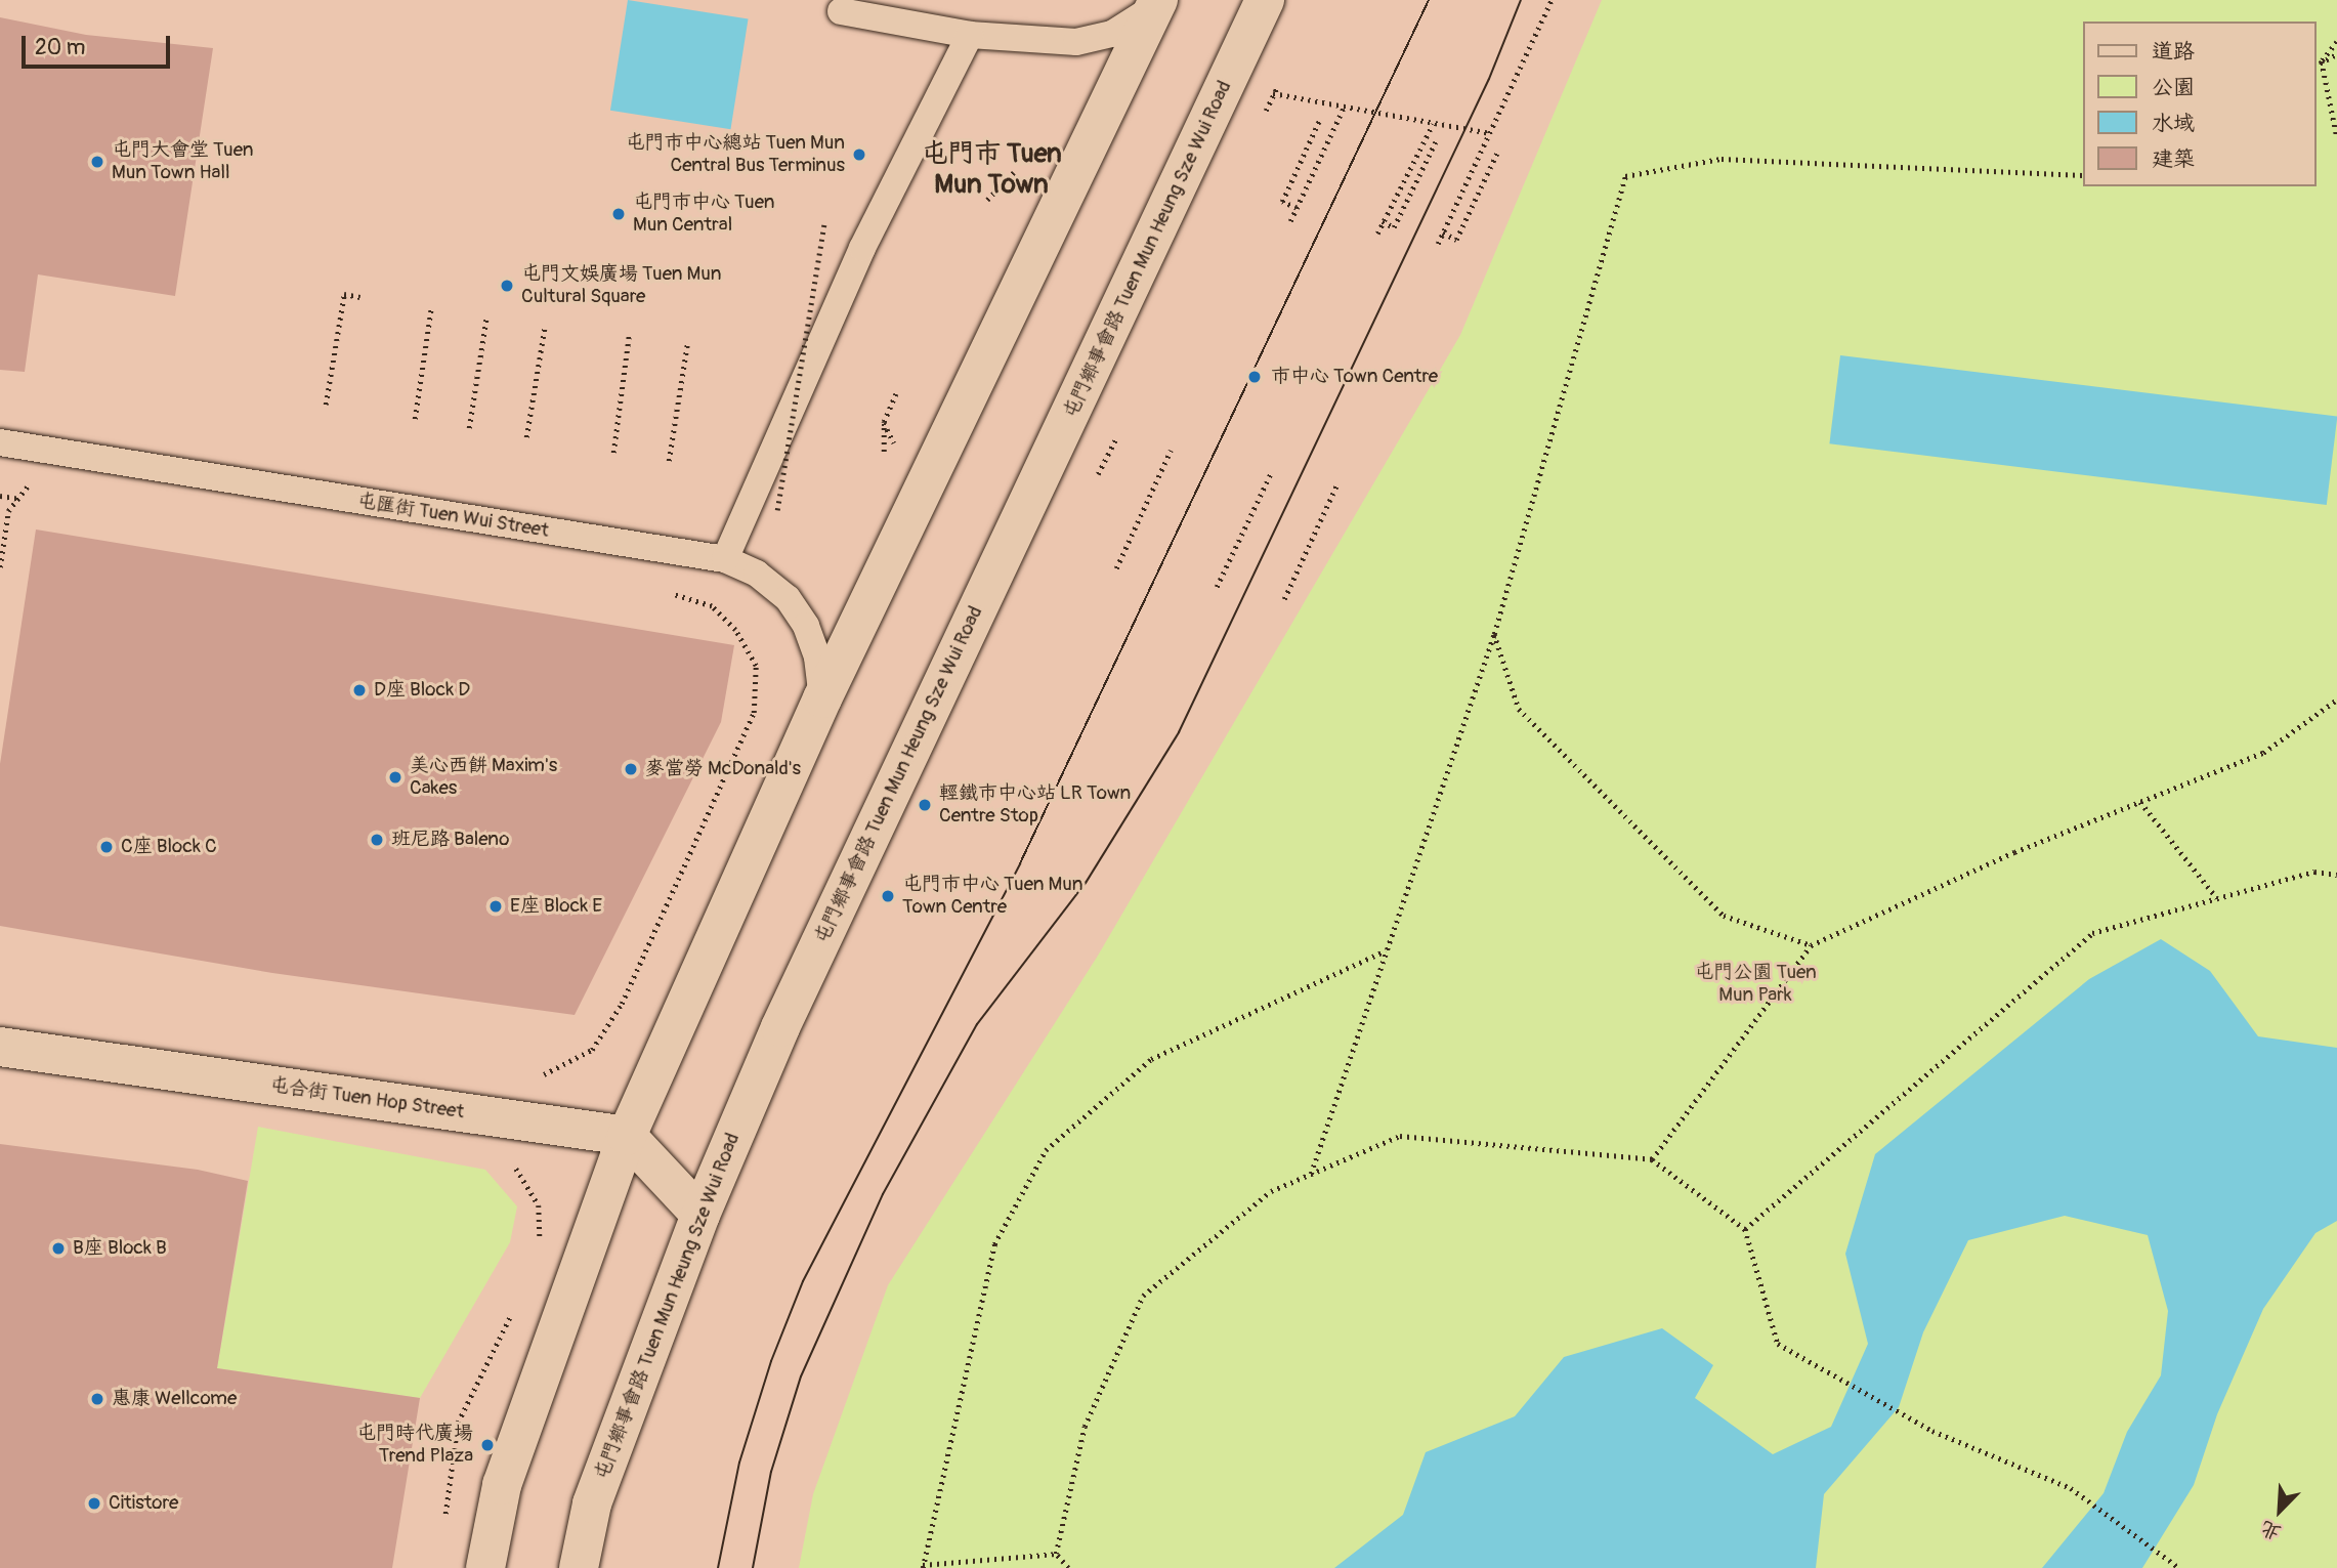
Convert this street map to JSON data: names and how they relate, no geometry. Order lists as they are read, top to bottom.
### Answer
{
  "streets": {
    "main road": ["屯門鄉事會路 Tuen Mun Heung Sze Wui Road", "屯合街 Tuen Hop Street"],
    "lane": ["屯匯街 Tuen Wui Street"]
  },
  "districts": ["屯門市 Tuen Mun Town"],
  "parks": ["屯門公園 Tuen Mun Park"],
  "places": [
    "屯門市中心總站 Tuen Mun Central Bus Terminus",
    "屯門大會堂 Tuen Mun Town Hall",
    "屯門市中心 Tuen Mun Central",
    "屯門文娛廣場 Tuen Mun Cultural Square",
    "市中心 Town Centre",
    "D座 Block D",
    "麥當勞 McDonald's",
    "美心西餅 Maxim's Cakes",
    "輕鐵市中心站 LR Town Centre Stop",
    "班尼路 Baleno",
    "C座 Block C",
    "屯門市中心 Tuen Mun Town Centre",
    "E座 Block E",
    "B座 Block B",
    "惠康 Wellcome",
    "屯門時代廣場 Trend Plaza",
    "Citistore"
  ],
  "legend": [
    "道路",
    "公園",
    "水域",
    "建築"
  ],
  "scale_bar": "20 m",
  "north": "bottom left"
}
